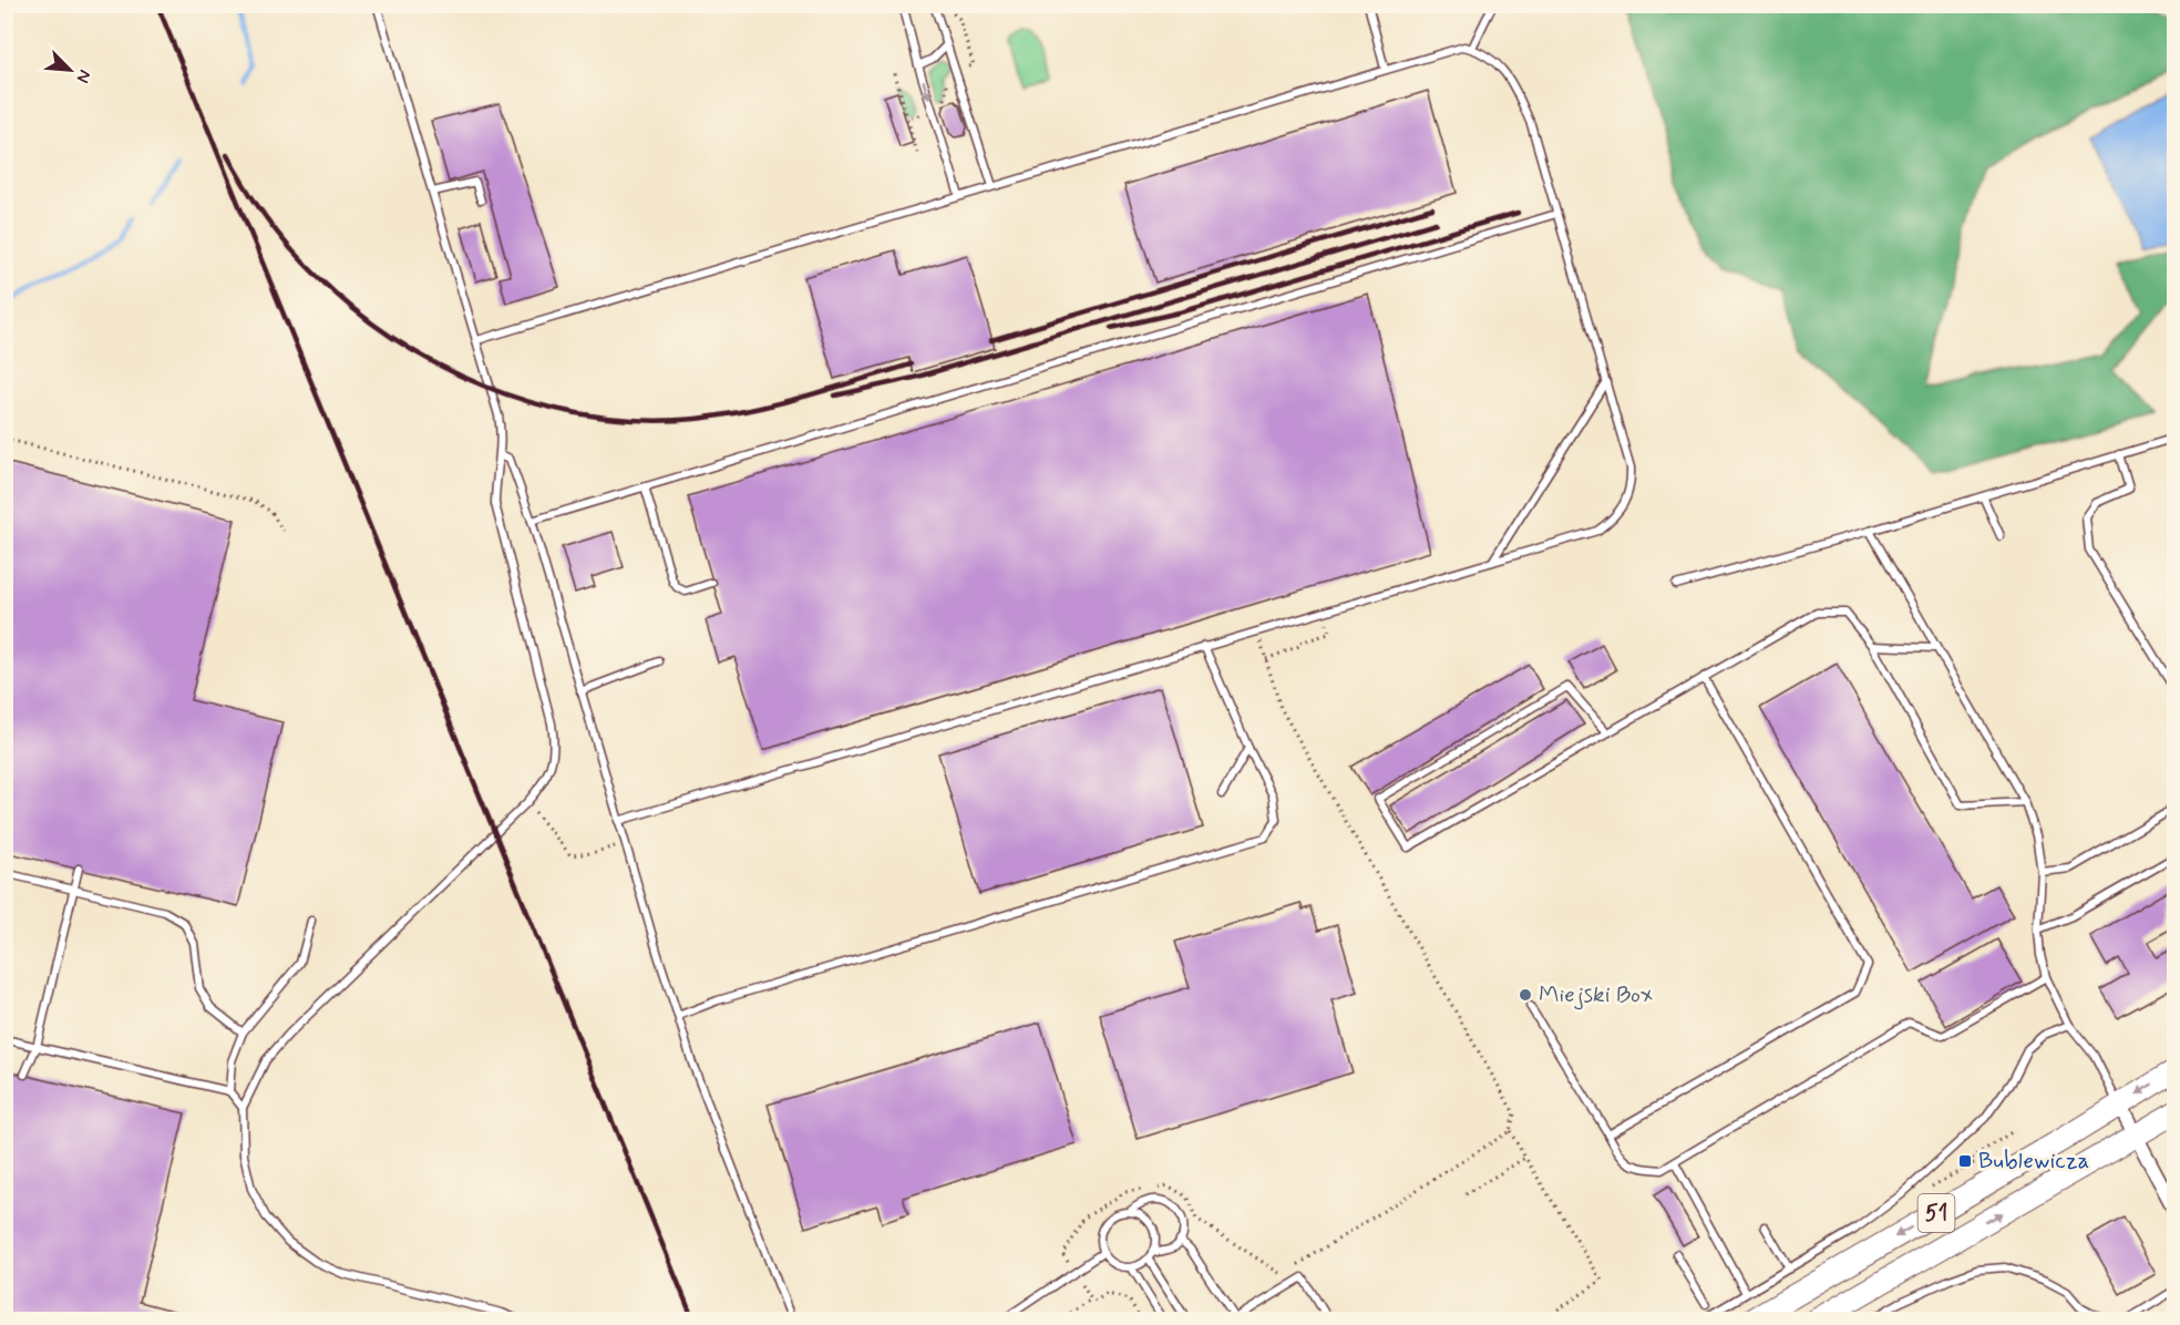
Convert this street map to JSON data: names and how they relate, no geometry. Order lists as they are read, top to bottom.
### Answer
{
  "streets": {
    "main road": ["51"]
  },
  "places": {
    "other": ["Miejski Box"],
    "transit": ["Bublewicza"]
  },
  "north": "bottom right"
}
